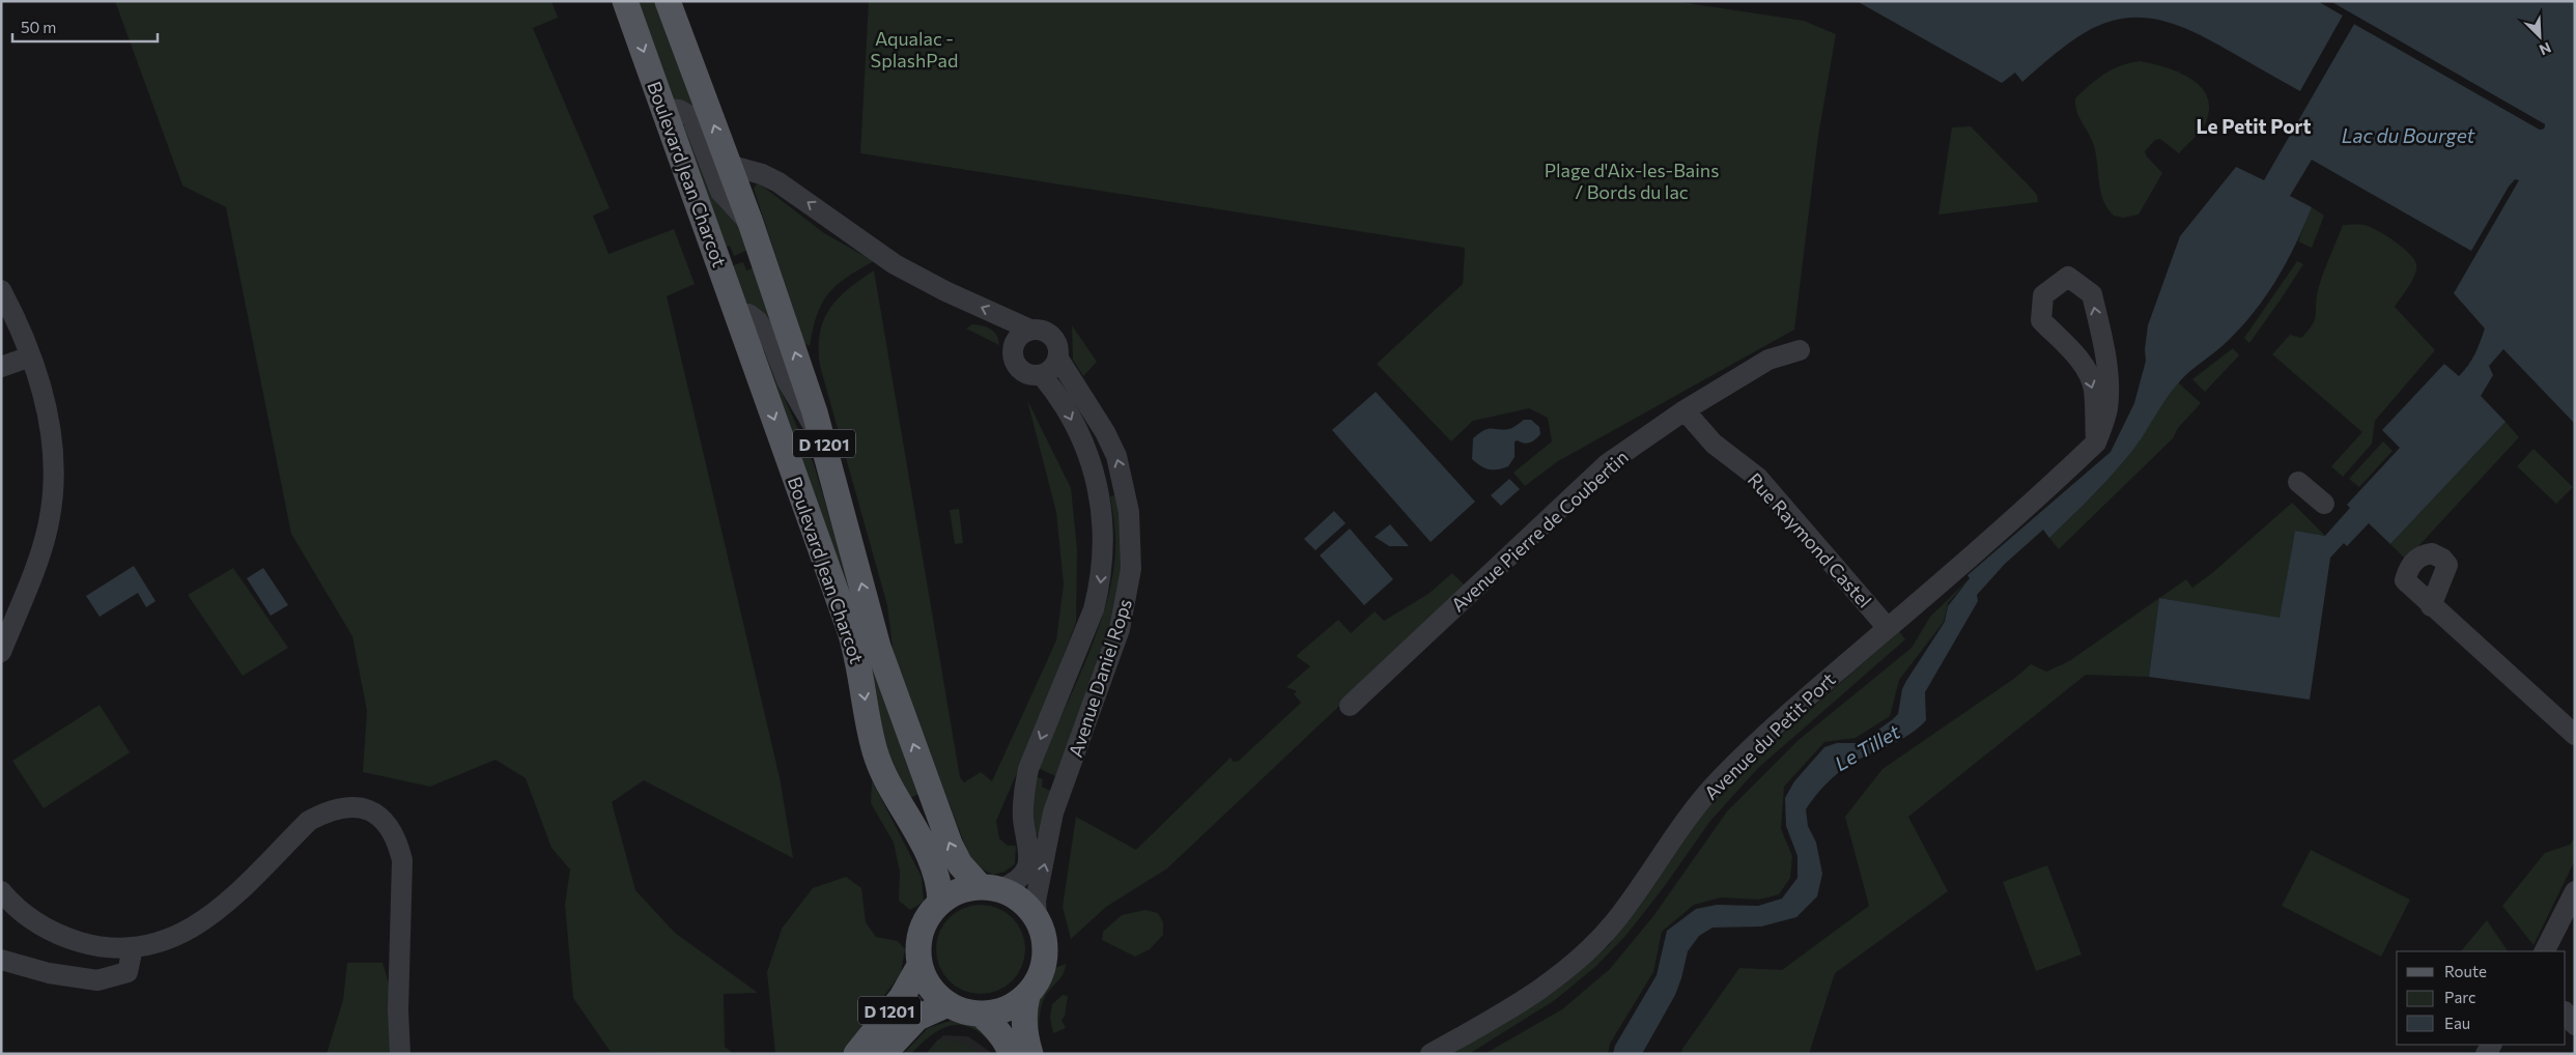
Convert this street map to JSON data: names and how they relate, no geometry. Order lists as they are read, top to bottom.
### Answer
{
  "streets": {
    "main road": ["Boulevard Jean Charcot", "D 1201"],
    "street": [
      "Avenue Pierre de Coubertin",
      "Rue Raymond Castel",
      "Avenue Daniel Rops",
      "Avenue du Petit Port"
    ]
  },
  "crossings": [
    ["Boulevard Jean Charcot", "D 1201"],
    ["Boulevard Jean Charcot", "Avenue Daniel Rops"],
    ["D 1201", "Avenue Daniel Rops"],
    ["Avenue Pierre de Coubertin", "Rue Raymond Castel"],
    ["Rue Raymond Castel", "Avenue du Petit Port"]
  ],
  "districts": ["Le Petit Port"],
  "water": ["Lac du Bourget", "Le Tillet"],
  "parks": ["Aqualac - SplashPad", "Plage d'Aix-les-Bains / Bords du lac"],
  "legend": ["Route", "Parc", "Eau"],
  "scale_bar": "50 m",
  "north": "bottom right"
}
